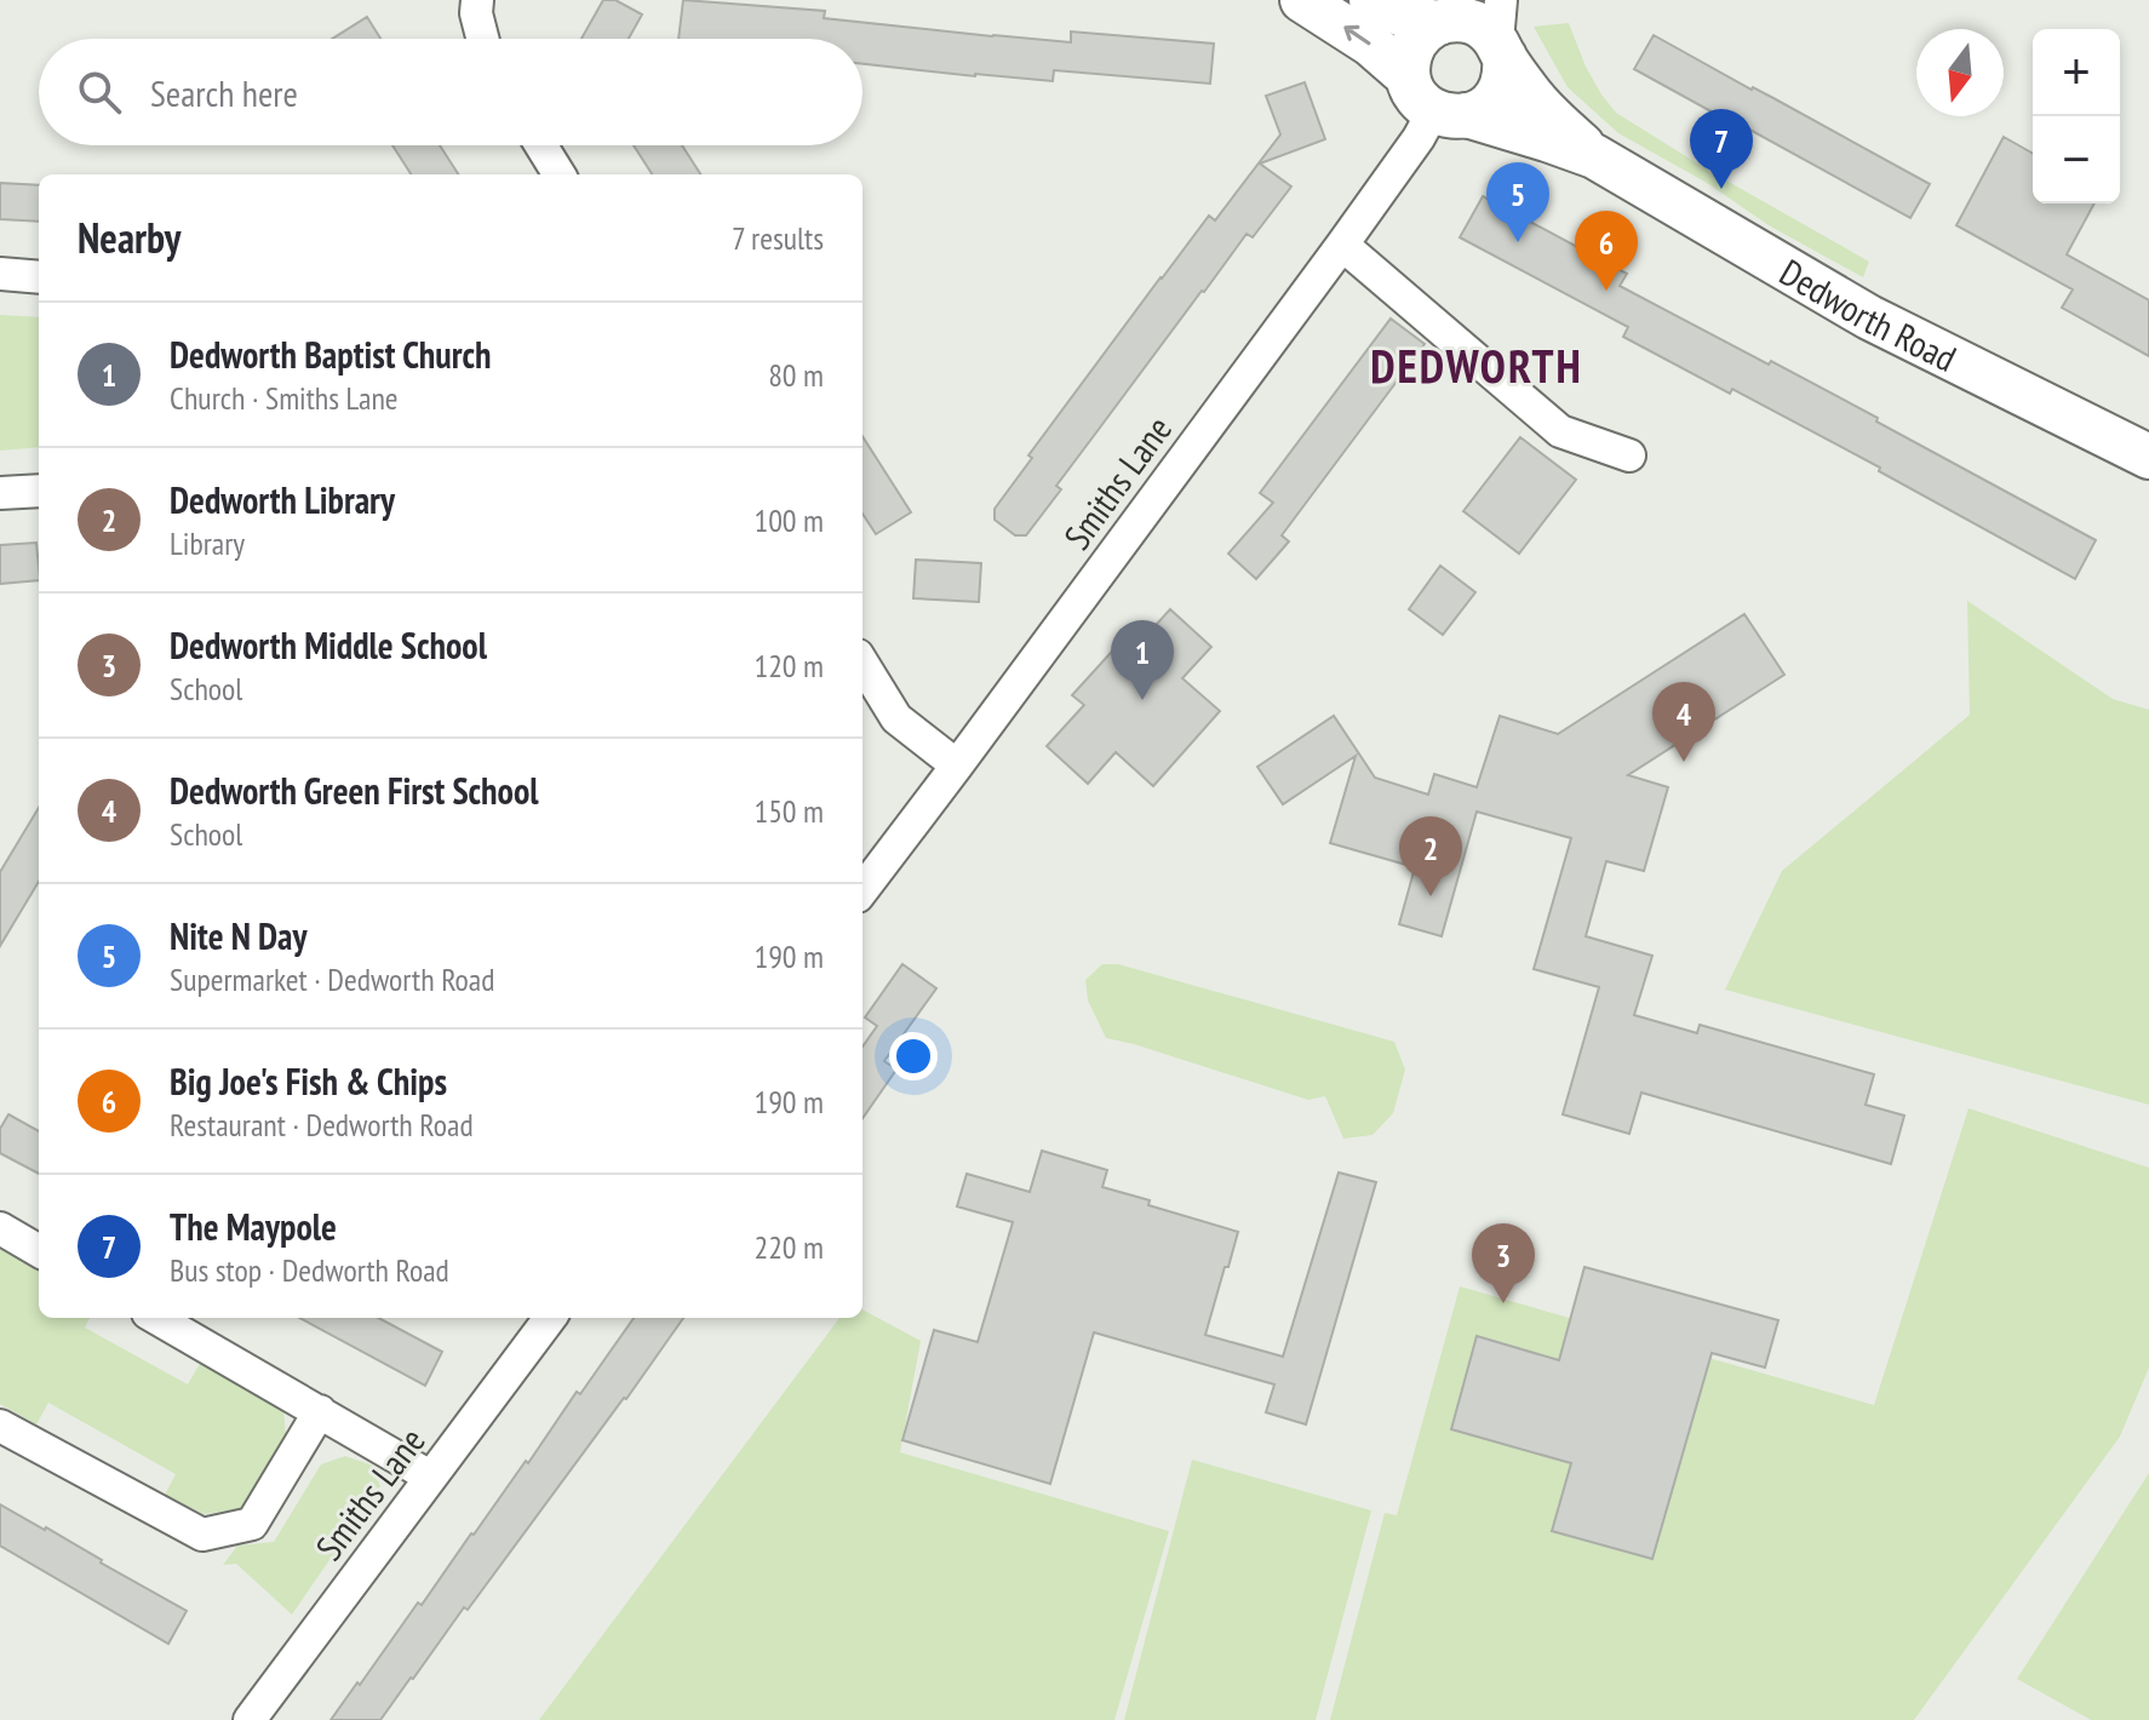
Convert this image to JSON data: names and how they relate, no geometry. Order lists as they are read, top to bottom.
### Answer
{
  "streets": {
    "main road": ["Dedworth Road"],
    "street": ["Smiths Lane"]
  },
  "crossings": [
    ["Dedworth Road", "Smiths Lane"]
  ],
  "districts": ["DEDWORTH"],
  "north": "bottom",
  "page": {
    "map_buttons": ["+", "−"],
    "search": "Search here",
    "pins": [
      "7",
      "5",
      "6",
      "1",
      "4",
      "2",
      "3"
    ],
    "heading": ["Nearby", "7 results"],
    "list": [
      {
        "mark": "1",
        "name": "Dedworth Baptist Church",
        "note": "Church · Smiths Lane",
        "value": "80 m"
      },
      {
        "mark": "2",
        "name": "Dedworth Library",
        "note": "Library",
        "value": "100 m"
      },
      {
        "mark": "3",
        "name": "Dedworth Middle School",
        "note": "School",
        "value": "120 m"
      },
      {
        "mark": "4",
        "name": "Dedworth Green First School",
        "note": "School",
        "value": "150 m"
      },
      {
        "mark": "5",
        "name": "Nite N Day",
        "note": "Supermarket · Dedworth Road",
        "value": "190 m"
      },
      {
        "mark": "6",
        "name": "Big Joe's Fish & Chips",
        "note": "Restaurant · Dedworth Road",
        "value": "190 m"
      },
      {
        "mark": "7",
        "name": "The Maypole",
        "note": "Bus stop · Dedworth Road",
        "value": "220 m"
      }
    ]
  }
}
